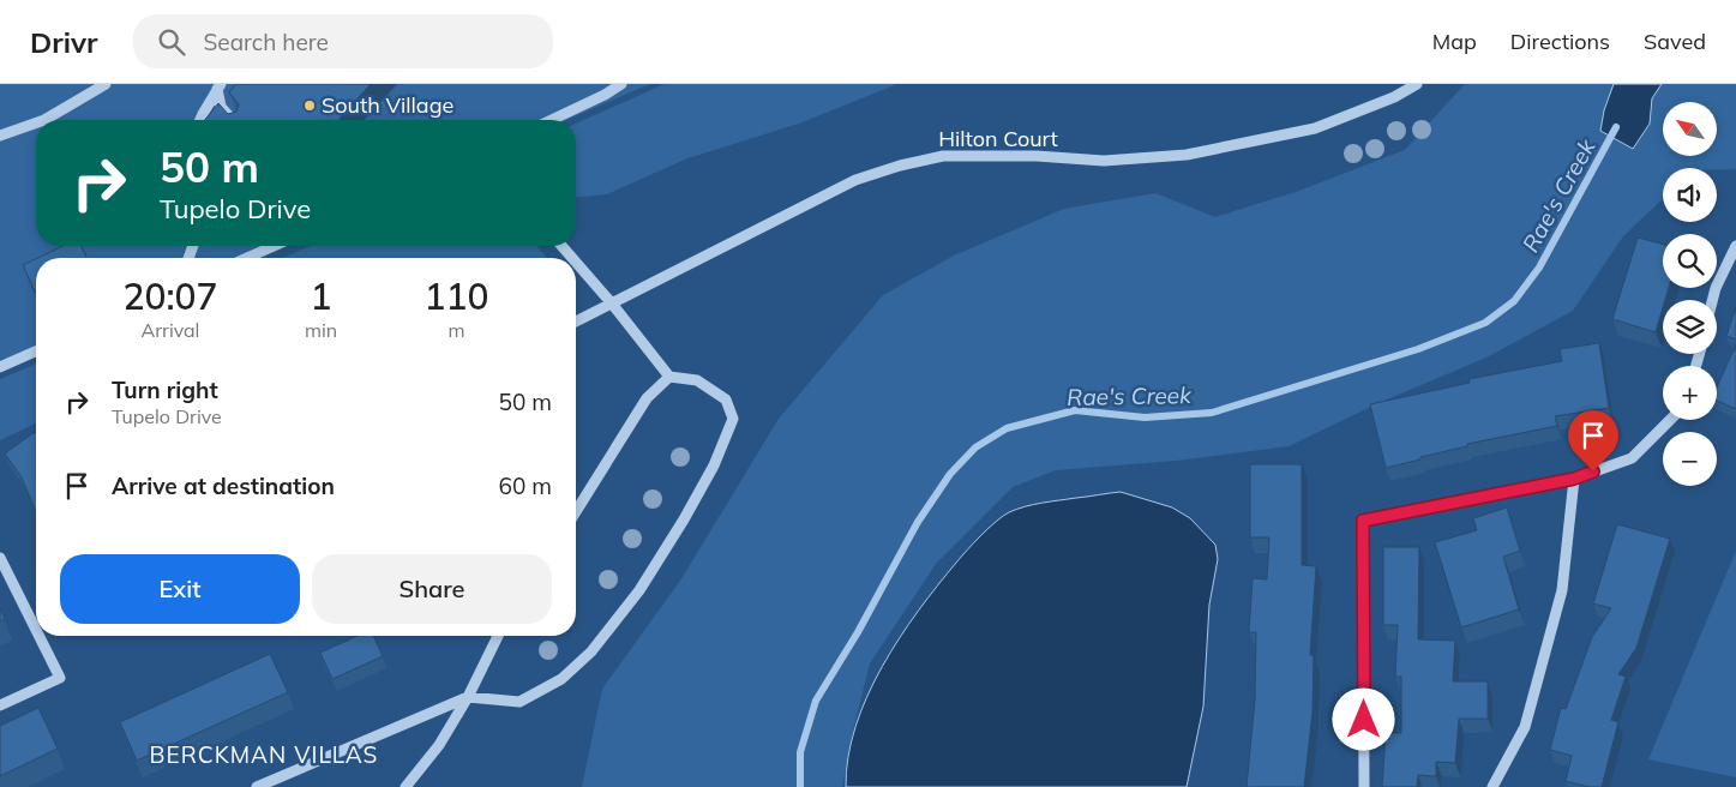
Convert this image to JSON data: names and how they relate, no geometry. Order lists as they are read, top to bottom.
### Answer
{
  "streets": {
    "street": ["Hilton Court"]
  },
  "districts": ["BERCKMAN VILLAS"],
  "water": ["Rae's Creek"],
  "places": ["South Village"],
  "north": "top left",
  "page": {
    "header": "Drivr",
    "search": "Search here",
    "nav": ["Map", "Directions", "Saved"],
    "map_buttons": ["+", "−"],
    "turn": ["50 m", "Tupelo Drive"],
    "eta": [
      "20:07",
      "Arrival",
      "1",
      "min",
      "110",
      "m"
    ],
    "list": [
      {
        "name": "Turn right",
        "note": "Tupelo Drive",
        "value": "50 m"
      },
      {
        "name": "Arrive at destination",
        "value": "60 m"
      }
    ],
    "buttons": ["Exit", "Share"]
  }
}
